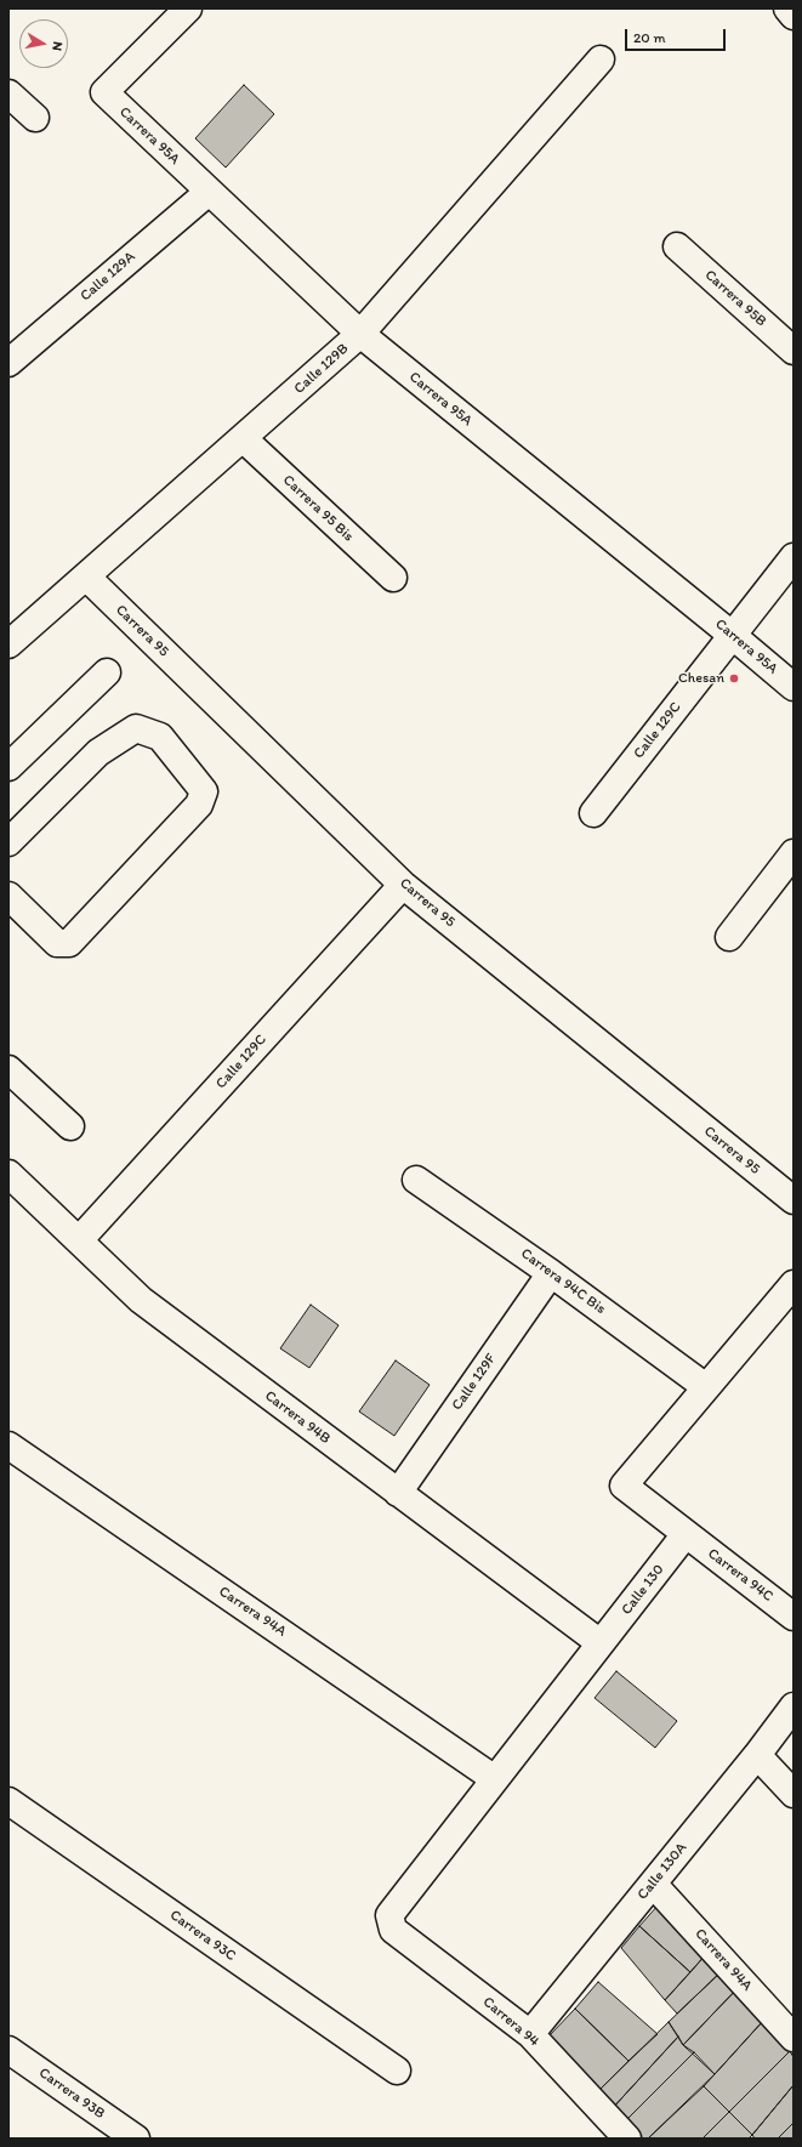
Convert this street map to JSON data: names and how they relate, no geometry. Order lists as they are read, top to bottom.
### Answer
{
  "streets": {
    "street": [
      "Carrera 95A",
      "Calle 129A",
      "Carrera 95B",
      "Calle 129B",
      "Carrera 95 Bis",
      "Carrera 95",
      "Calle 129C",
      "Carrera 94C Bis",
      "Calle 129F",
      "Carrera 94B",
      "Carrera 94C",
      "Calle 130",
      "Carrera 94A",
      "Calle 130A",
      "Carrera 93C",
      "Carrera 94",
      "Carrera 93B"
    ]
  },
  "crossings": [
    ["Carrera 95A", "Calle 129A"],
    ["Carrera 95A", "Calle 129B"],
    ["Carrera 95A", "Calle 129C"],
    ["Calle 129B", "Carrera 95 Bis"],
    ["Calle 129B", "Carrera 95"],
    ["Carrera 95", "Calle 129C"],
    ["Calle 129C", "Carrera 94B"],
    ["Carrera 94C Bis", "Calle 129F"],
    ["Calle 129F", "Carrera 94B"],
    ["Carrera 94B", "Calle 130"],
    ["Carrera 94C", "Calle 130"],
    ["Calle 130", "Carrera 94A"],
    ["Calle 130", "Carrera 94"],
    ["Carrera 94A", "Calle 130A"],
    ["Calle 130A", "Carrera 94"]
  ],
  "places": ["Chesan"],
  "scale_bar": "20 m",
  "north": "right"
}
